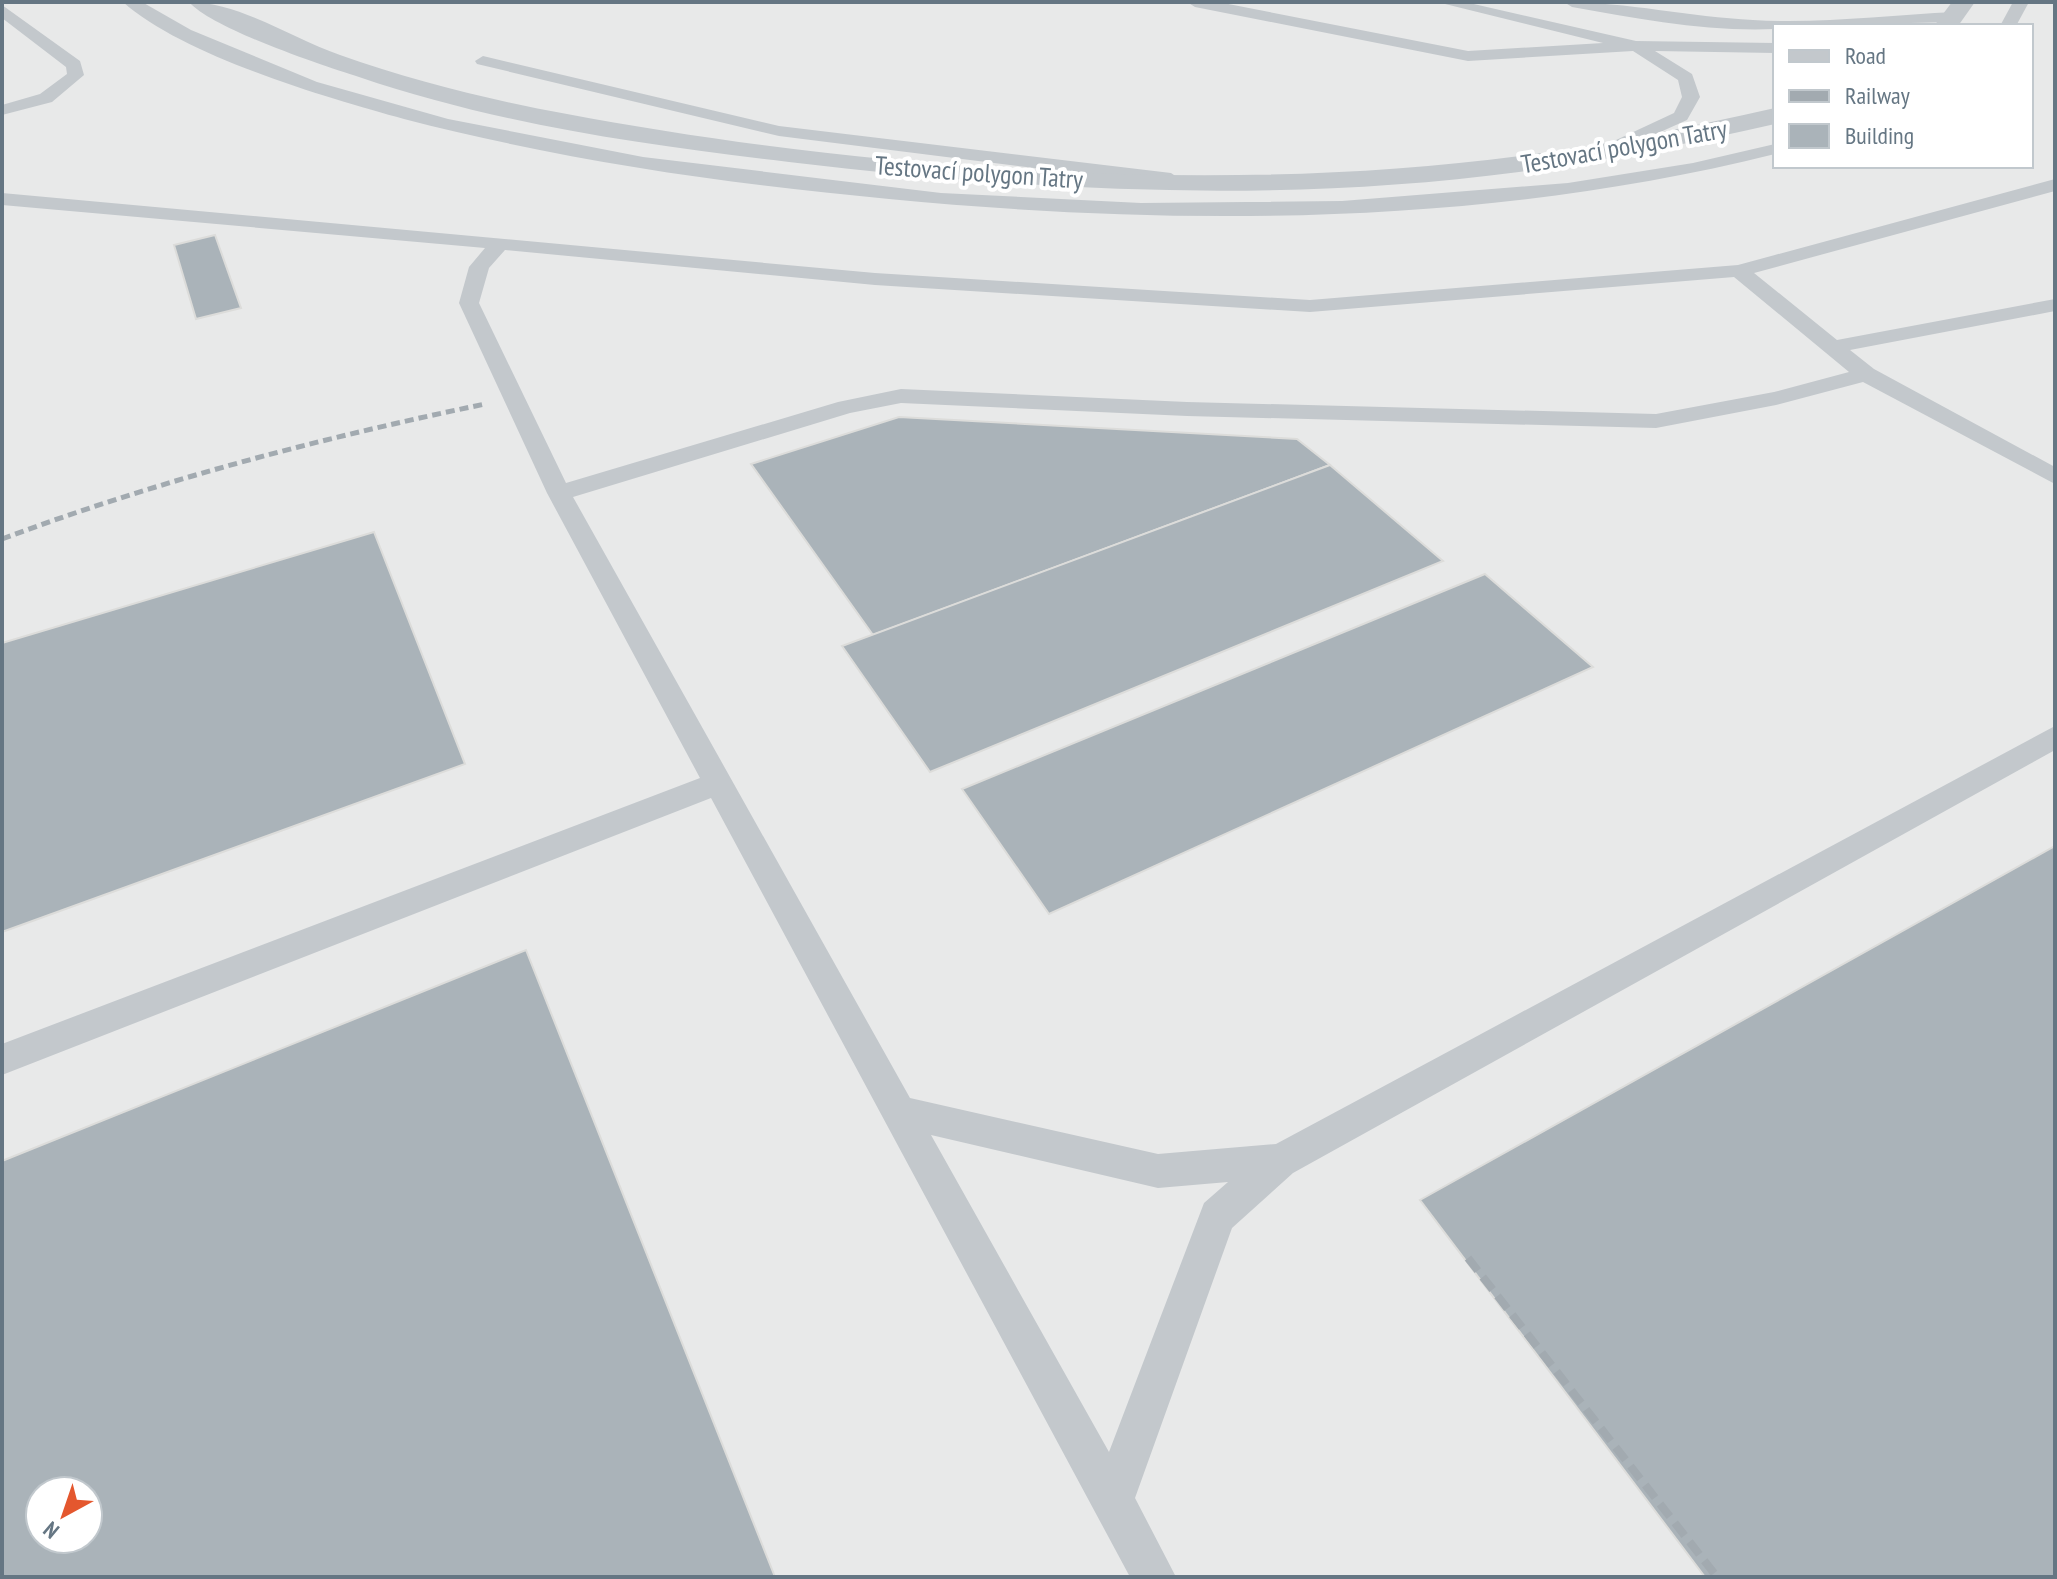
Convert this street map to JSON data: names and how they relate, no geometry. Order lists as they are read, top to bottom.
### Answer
{
  "streets": {
    "street": ["Testovací polygon Tatry"]
  },
  "legend": ["Road", "Railway", "Building"],
  "north": "bottom left"
}
